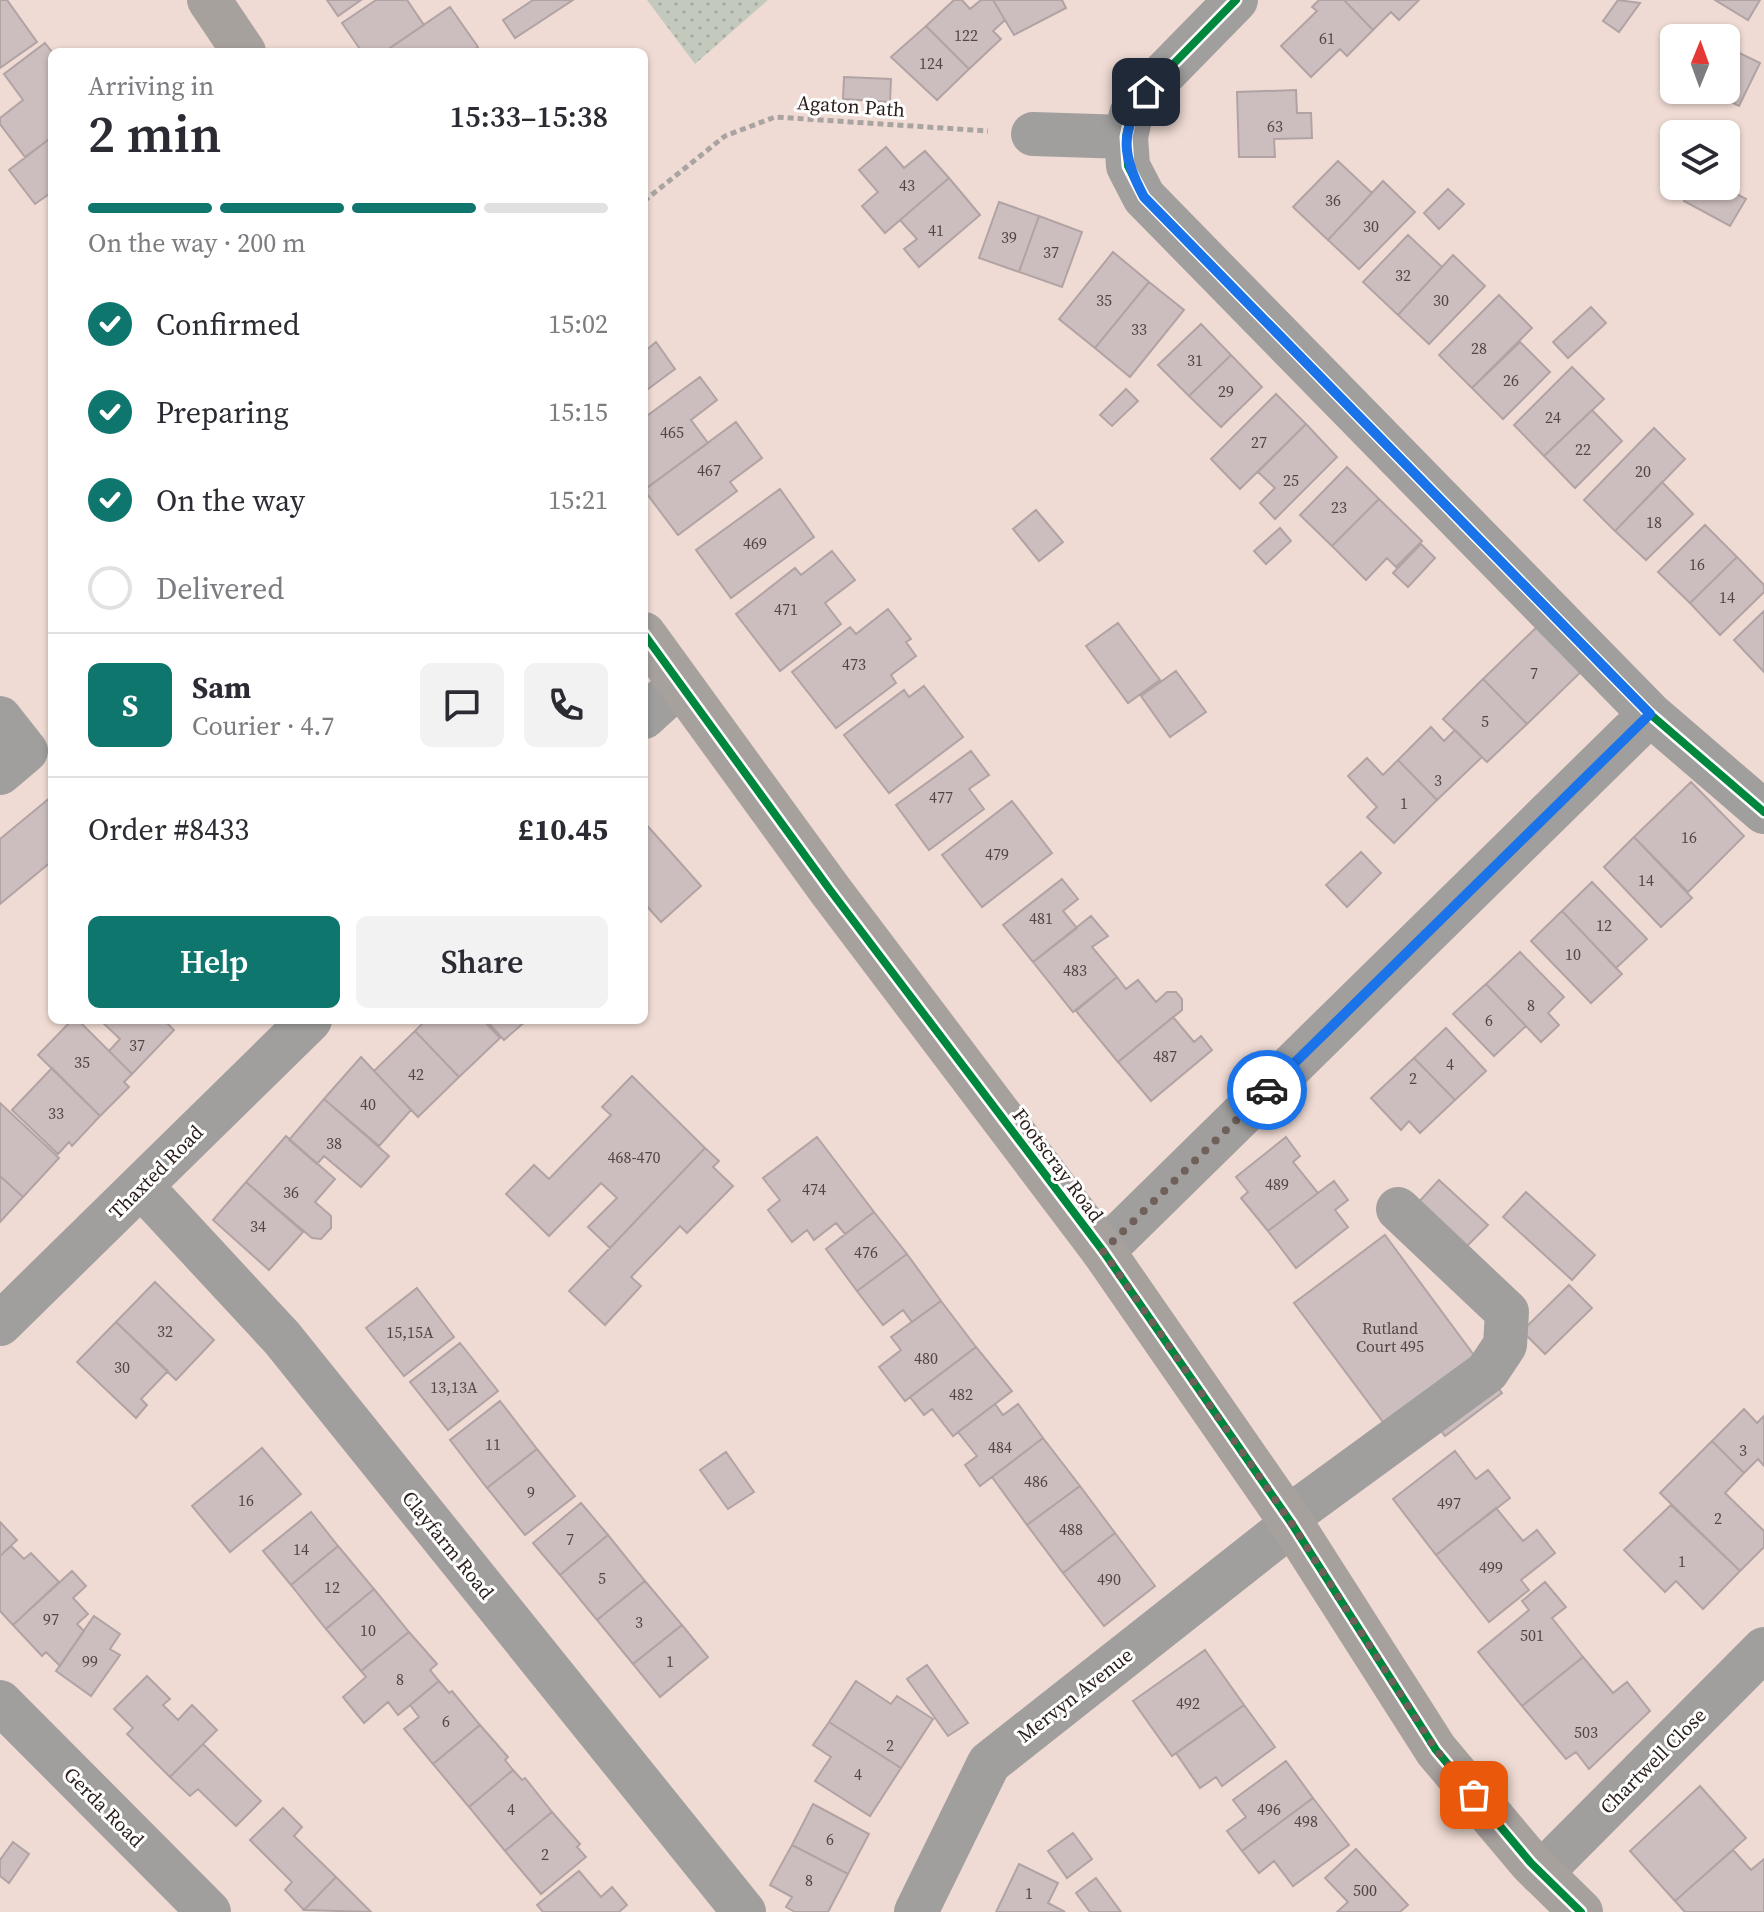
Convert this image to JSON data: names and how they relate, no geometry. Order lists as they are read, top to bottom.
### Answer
{
  "streets": {
    "main road": ["Footscray Road"],
    "street": [
      "Thaxted Road",
      "Clayfarm Road",
      "Mervyn Avenue",
      "Chartwell Close",
      "Gerda Road"
    ],
    "path": ["Agaton Path"]
  },
  "crossings": [
    ["Footscray Road", "Mervyn Avenue"],
    ["Footscray Road", "Chartwell Close"],
    ["Thaxted Road", "Clayfarm Road"]
  ],
  "house_numbers": [
    "122",
    "61",
    "124",
    "63",
    "43",
    "36",
    "30",
    "41",
    "39",
    "37",
    "32",
    "35",
    "30",
    "33",
    "28",
    "31",
    "26",
    "29",
    "24",
    "465",
    "27",
    "22",
    "467",
    "20",
    "25",
    "23",
    "18",
    "469",
    "16",
    "14",
    "471",
    "473",
    "7",
    "5",
    "3",
    "477",
    "1",
    "16",
    "479",
    "14",
    "481",
    "12",
    "10",
    "483",
    "8",
    "6",
    "37",
    "487",
    "35",
    "4",
    "42",
    "2",
    "40",
    "33",
    "38",
    "468-470",
    "489",
    "474",
    "36",
    "34",
    "476",
    "Rutland Court 495",
    "32",
    "15,15A",
    "480",
    "30",
    "13,13A",
    "482",
    "11",
    "484",
    "3",
    "486",
    "9",
    "16",
    "497",
    "2",
    "488",
    "7",
    "14",
    "1",
    "499",
    "5",
    "490",
    "12",
    "97",
    "3",
    "10",
    "501",
    "99",
    "1",
    "8",
    "492",
    "6",
    "503",
    "2",
    "4",
    "4",
    "496",
    "498",
    "6",
    "2",
    "8",
    "500",
    "1"
  ],
  "north": "top",
  "page": {
    "heading": ["2 min", "Arriving in", "15:33–15:38"],
    "panel": [
      "Sam",
      "Courier · 4.7",
      "Order #8433",
      "£10.45"
    ],
    "bar": "On the way · 200 m",
    "list": [
      ["Confirmed", "15:02"],
      ["Preparing", "15:15"],
      ["On the way", "15:21"],
      "Delivered"
    ],
    "round": "S",
    "buttons": ["Help", "Share"]
  }
}
